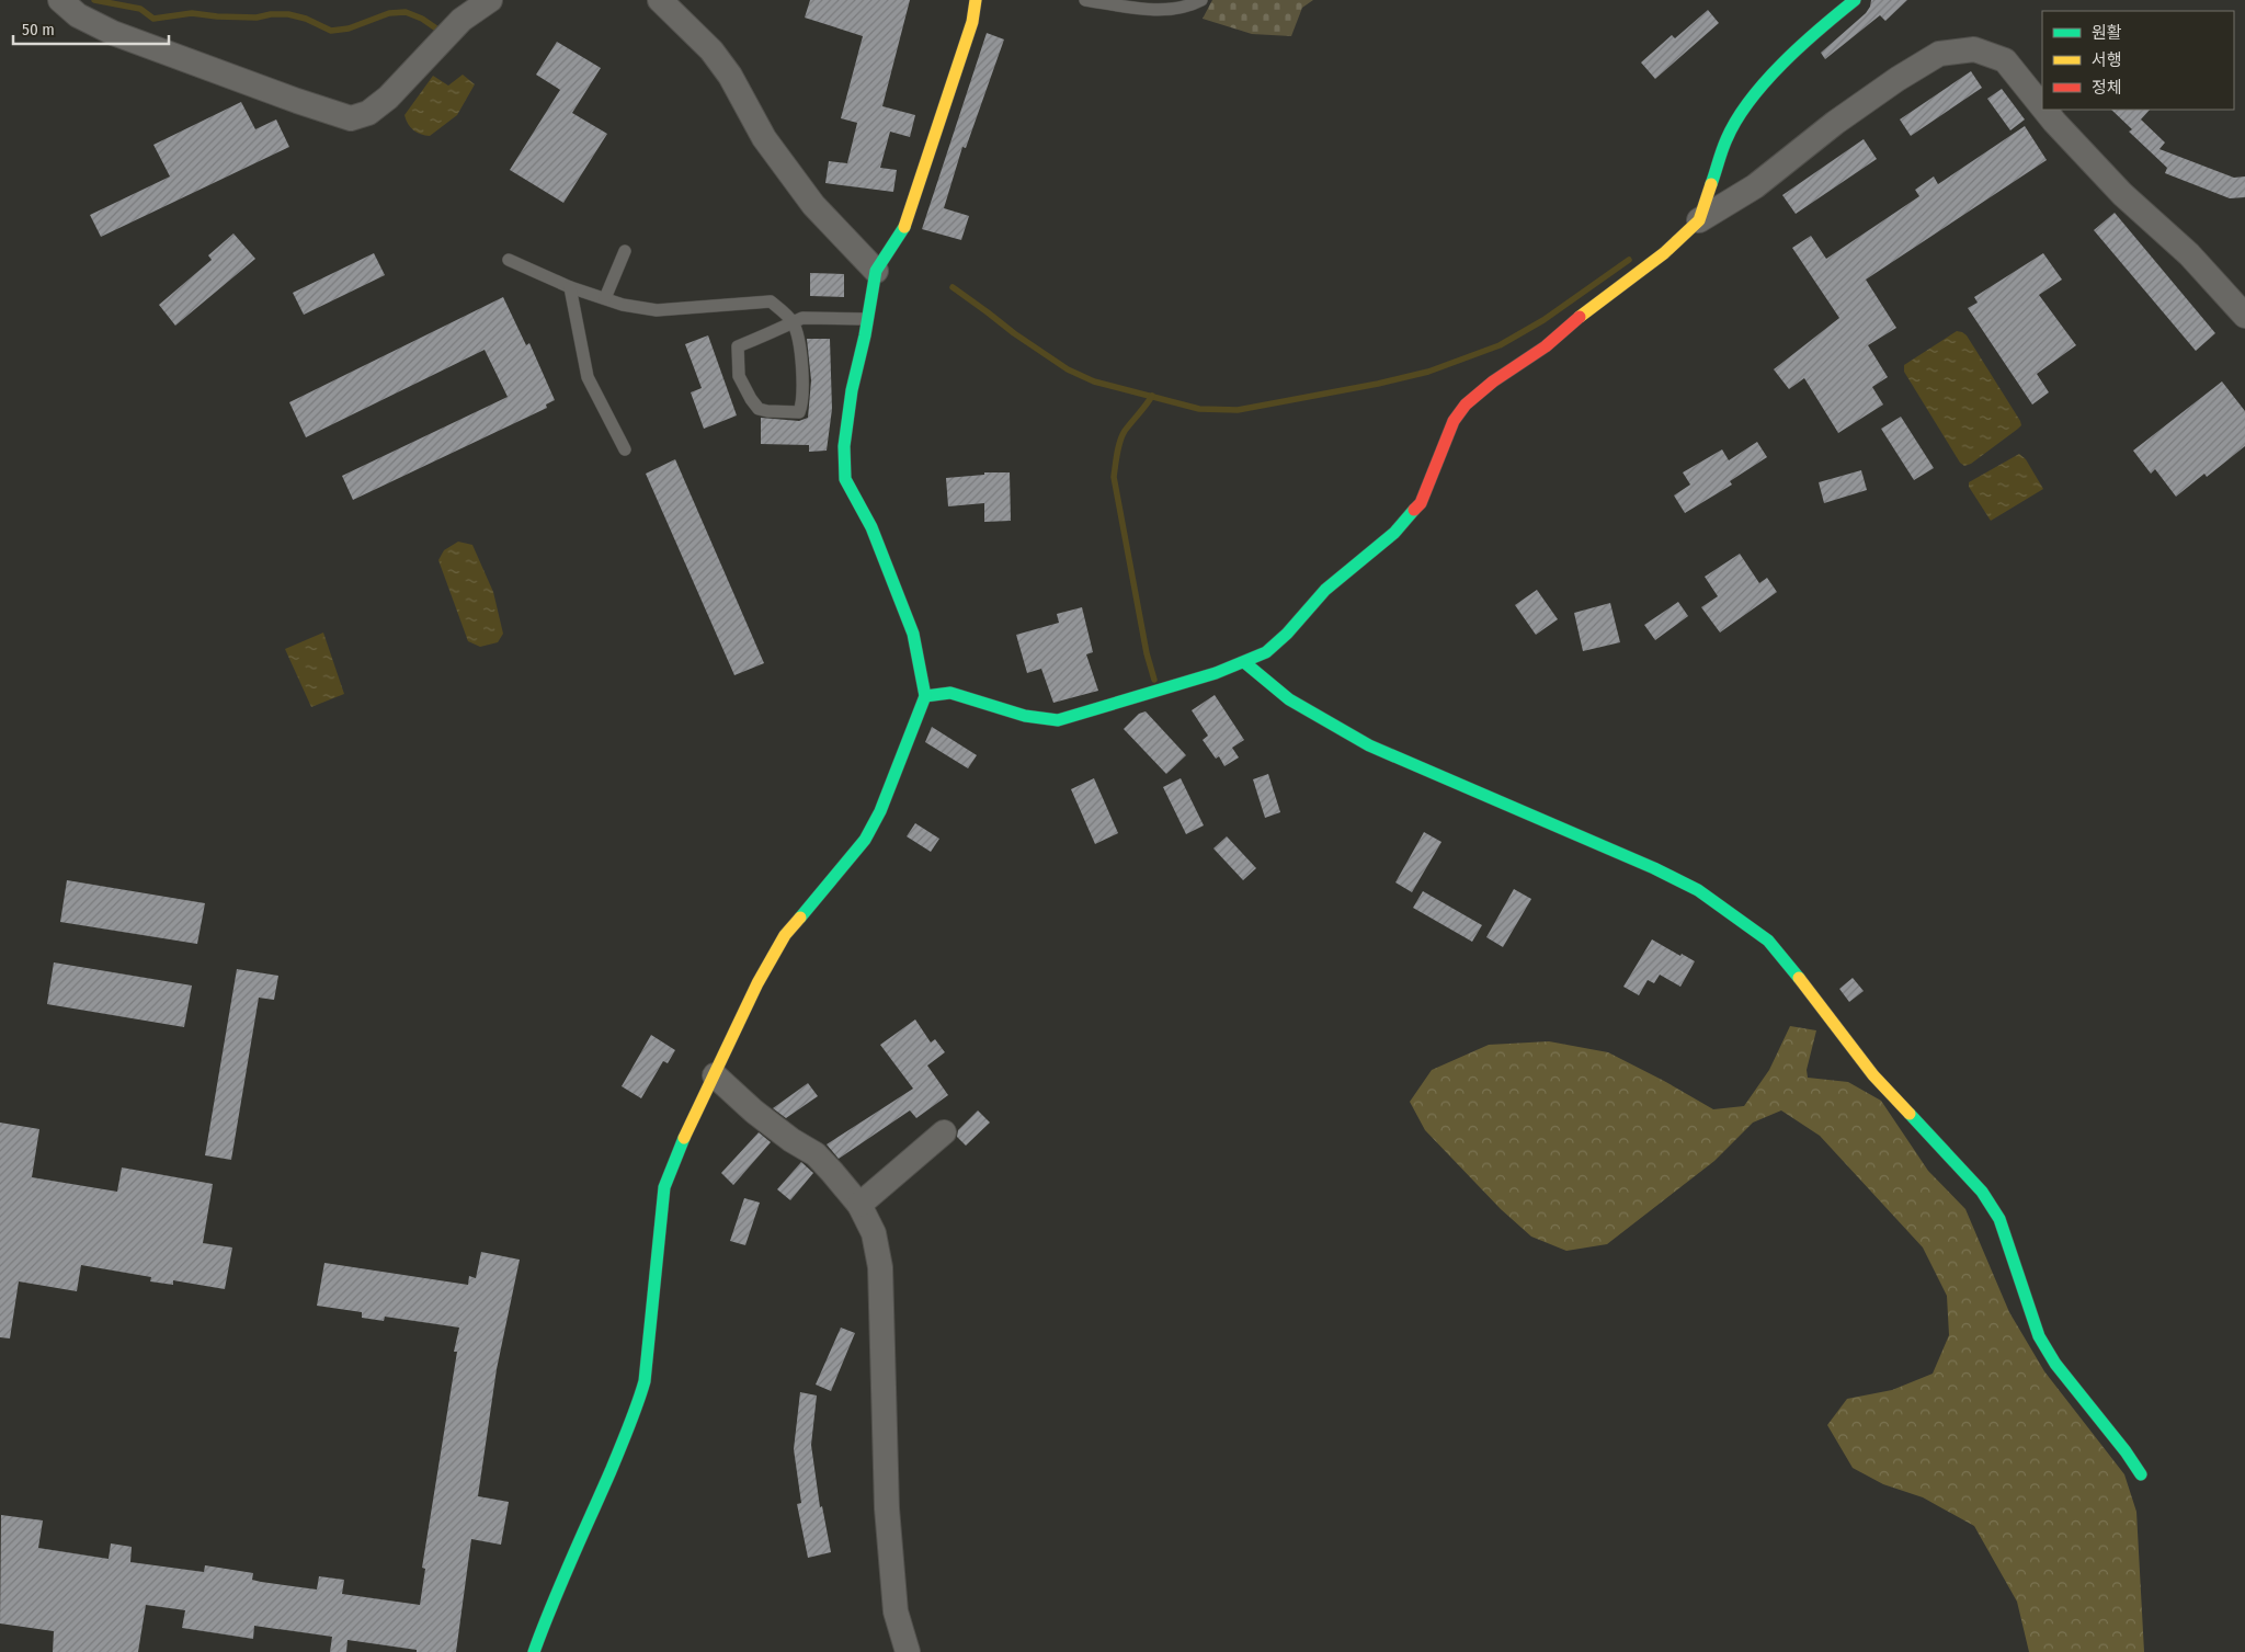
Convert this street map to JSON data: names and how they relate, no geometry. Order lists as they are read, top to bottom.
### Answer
{
  "legend": ["원활", "서행", "정체"],
  "scale_bar": "50 m"
}
